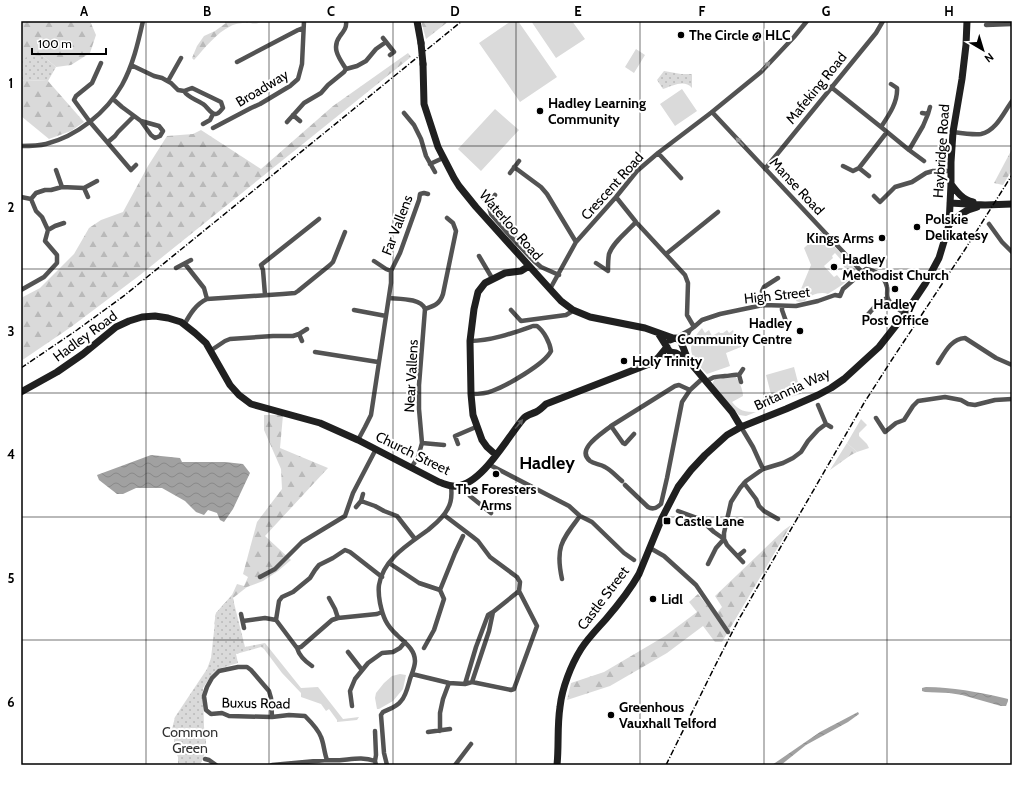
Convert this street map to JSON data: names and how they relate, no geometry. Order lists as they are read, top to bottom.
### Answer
{
  "streets": {
    "street": [
      "Broadway",
      "Mafeking Road",
      "Haybridge Road",
      "Crescent Road",
      "Manse Road",
      "Far Vallens",
      "Waterloo Road",
      "High Street",
      "Hadley Road",
      "Near Vallens",
      "Britannia Way",
      "Church Street",
      "Castle Street",
      "Buxus Road"
    ]
  },
  "crossings": [
    ["Mafeking Road", "Manse Road"],
    ["Haybridge Road", "Britannia Way"],
    ["Crescent Road", "Manse Road"],
    ["Crescent Road", "Waterloo Road"],
    ["Manse Road", "High Street"],
    ["Far Vallens", "Church Street"],
    ["Waterloo Road", "High Street"],
    ["Waterloo Road", "Church Street"],
    ["High Street", "Church Street"],
    ["Hadley Road", "Church Street"],
    ["Near Vallens", "Church Street"],
    ["Britannia Way", "Castle Street"]
  ],
  "one_way": ["Crescent Road"],
  "districts": ["Hadley"],
  "parks": ["Common Green"],
  "places": {
    "other": [
      "The Circle @ HLC",
      "Hadley Learning Community",
      "Polskie Delikatesy",
      "Kings Arms",
      "Hadley Methodist Church",
      "Hadley Post Office",
      "Hadley Community Centre",
      "Holy Trinity",
      "The Foresters Arms",
      "Lidl",
      "Greenhous Vauxhall Telford"
    ],
    "transit": ["Castle Lane"]
  },
  "scale_bar": "100 m",
  "north": "bottom right",
  "grid": {
    "columns": [
      "A",
      "B",
      "C",
      "D",
      "E",
      "F",
      "G",
      "H"
    ],
    "rows": [
      "1",
      "2",
      "3",
      "4",
      "5",
      "6"
    ]
  }
}
